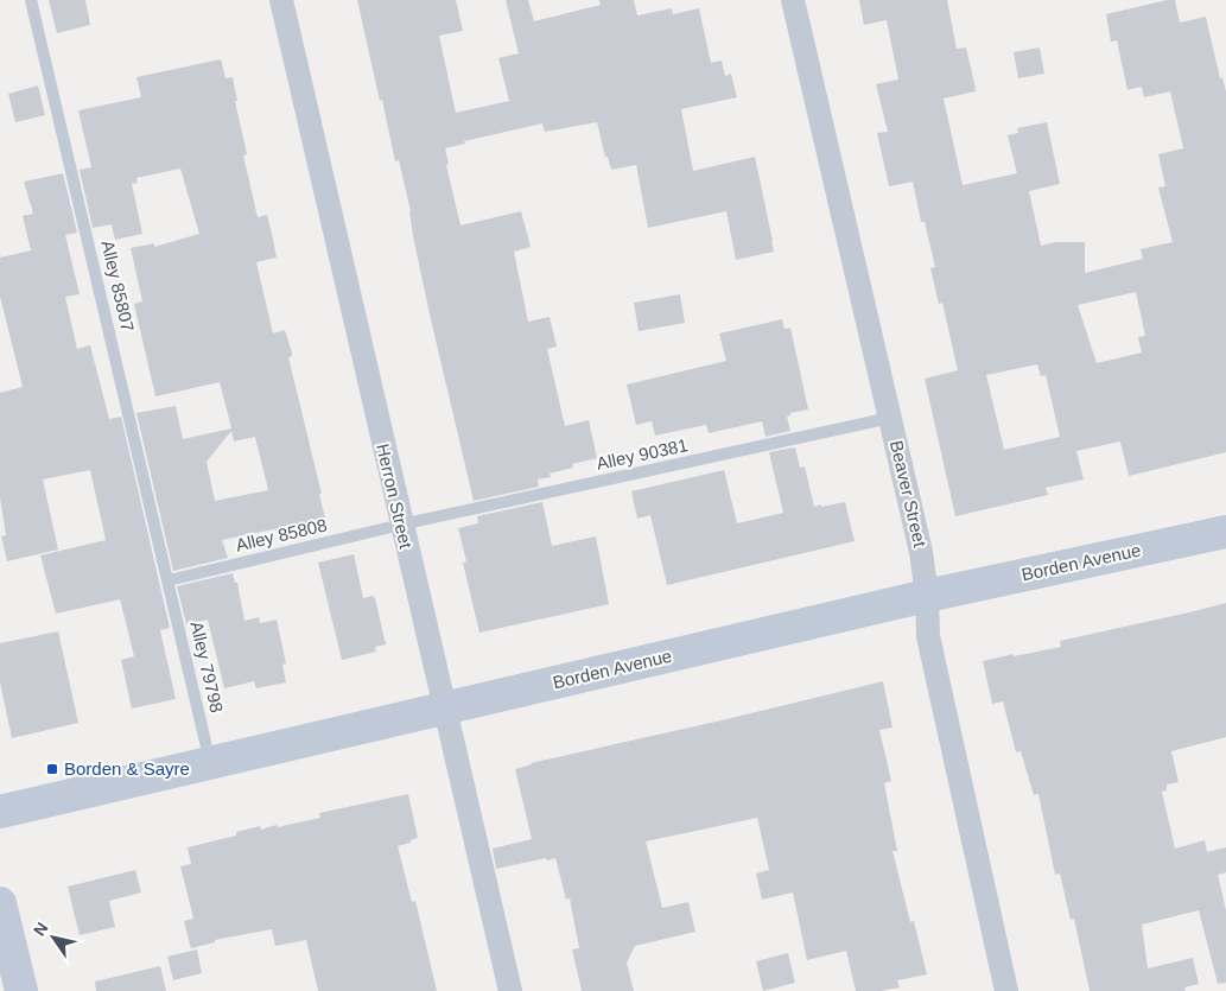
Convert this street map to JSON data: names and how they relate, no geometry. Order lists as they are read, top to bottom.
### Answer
{
  "streets": {
    "street": ["Beaver Street", "Herron Street", "Borden Avenue"],
    "lane": [
      "Alley 85807",
      "Alley 90381",
      "Alley 85808",
      "Alley 79798"
    ]
  },
  "crossings": [
    ["Alley 85807", "Alley 85808"],
    ["Alley 85807", "Alley 79798"],
    ["Alley 90381", "Beaver Street"],
    ["Alley 90381", "Herron Street"],
    ["Alley 90381", "Alley 85808"],
    ["Beaver Street", "Borden Avenue"],
    ["Herron Street", "Alley 85808"],
    ["Herron Street", "Borden Avenue"],
    ["Alley 85808", "Alley 79798"],
    ["Borden Avenue", "Alley 79798"]
  ],
  "places": {
    "transit": ["Borden & Sayre"]
  },
  "north": "top left"
}
